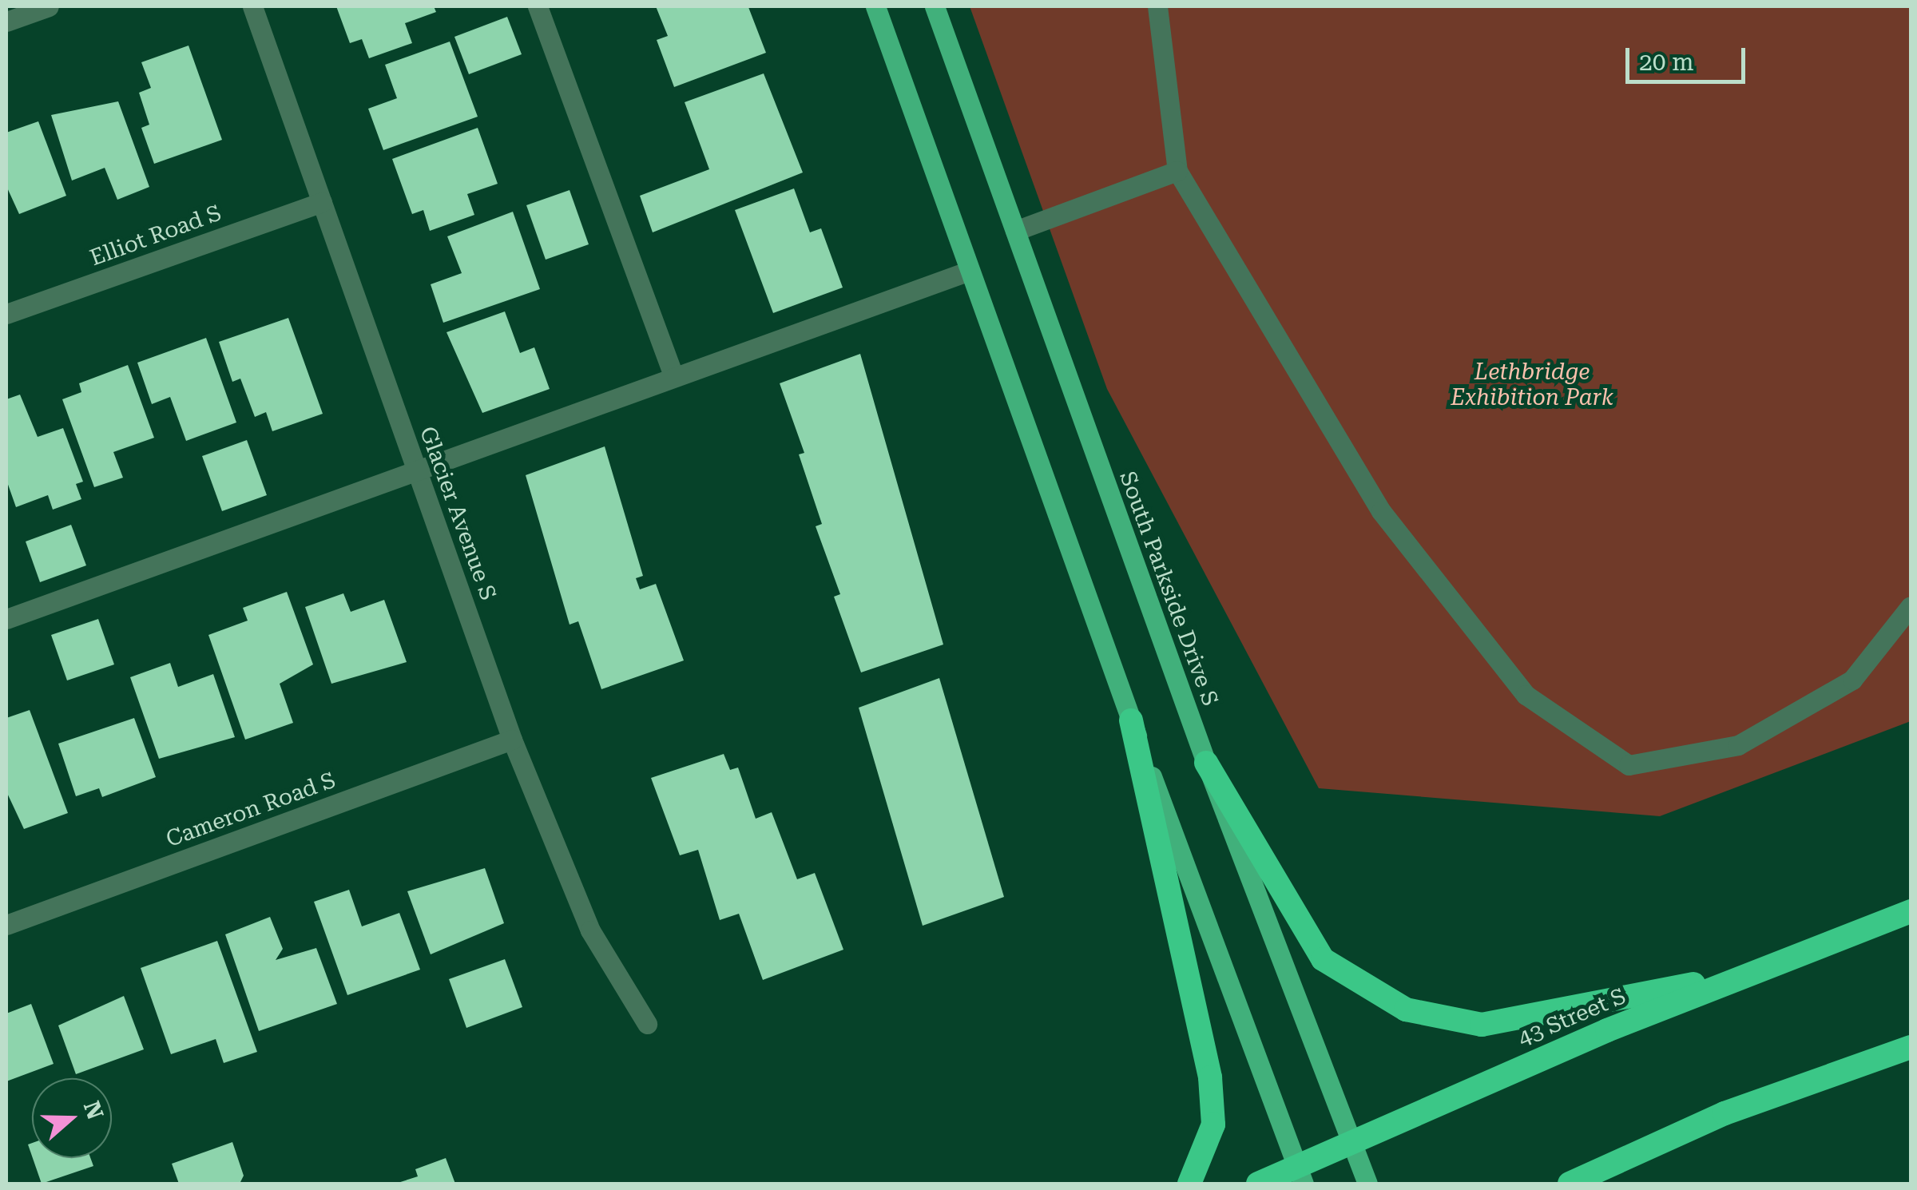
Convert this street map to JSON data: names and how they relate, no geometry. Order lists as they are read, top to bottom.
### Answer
{
  "streets": {
    "highway": ["43 Street S"],
    "main road": ["South Parkside Drive S"],
    "street": ["Elliot Road S", "Glacier Avenue S", "Cameron Road S"]
  },
  "crossings": [
    ["Elliot Road S", "Glacier Avenue S"],
    ["Glacier Avenue S", "Cameron Road S"],
    ["South Parkside Drive S", "43 Street S"]
  ],
  "parks": ["Lethbridge Exhibition Park"],
  "scale_bar": "20 m",
  "north": "right"
}
